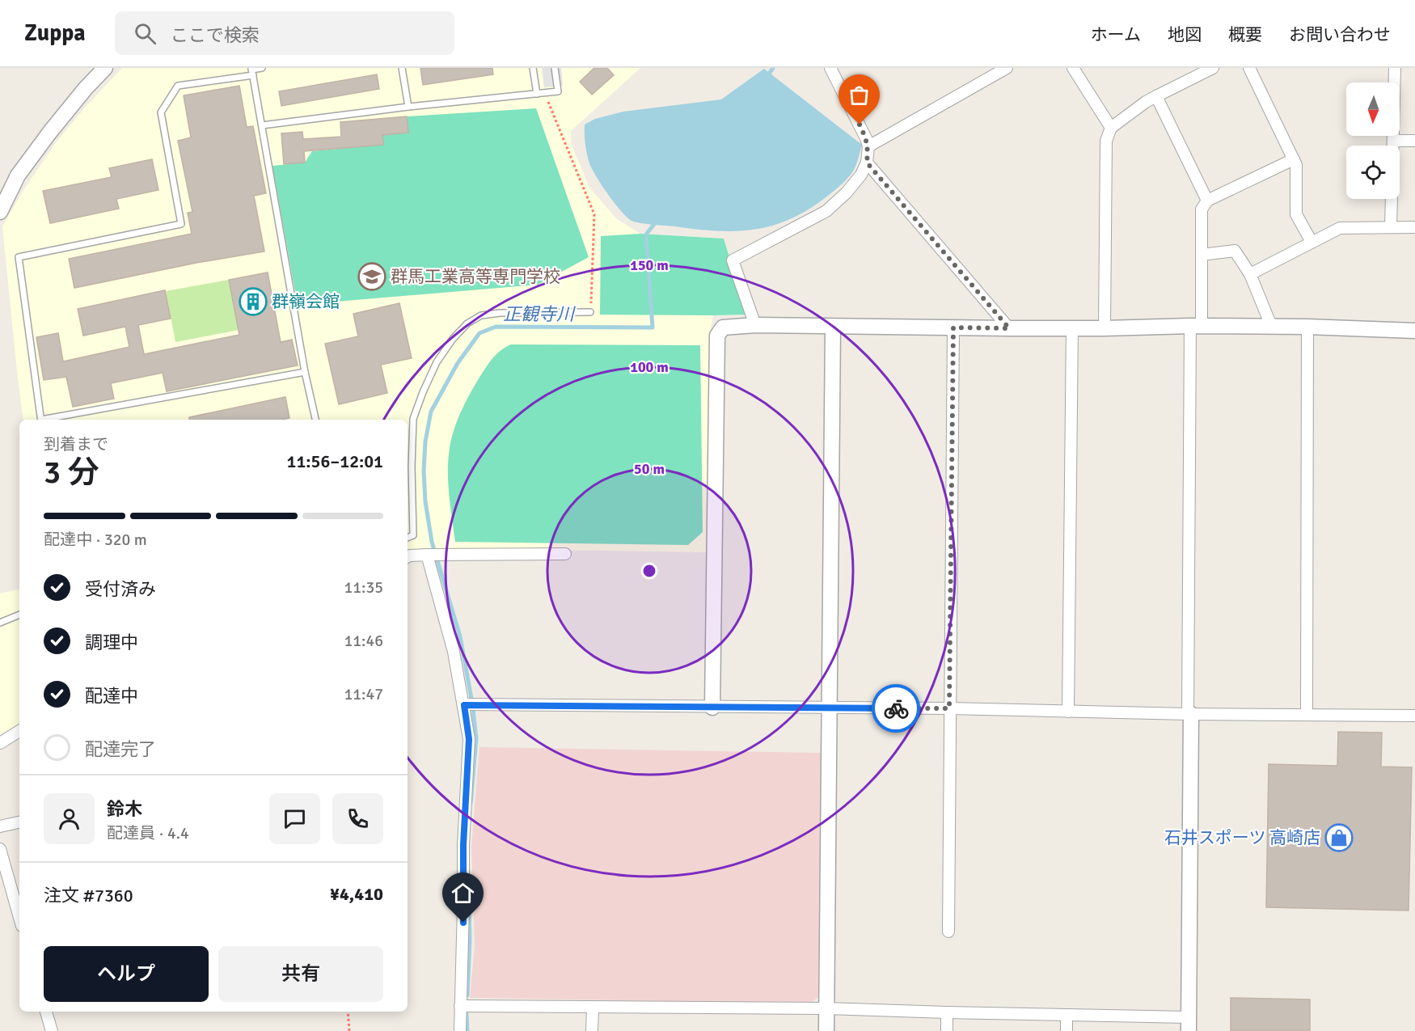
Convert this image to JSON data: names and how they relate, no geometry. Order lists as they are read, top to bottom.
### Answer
{
  "water": ["正観寺川"],
  "places": {
    "school or university": ["群馬工業高等専門学校"],
    "building": ["群嶺会館"],
    "shop": ["石井スポーツ 高崎店"]
  },
  "north": "bottom",
  "page": {
    "header": "Zuppa",
    "search": "ここで検索",
    "nav": [
      "ホーム",
      "地図",
      "概要",
      "お問い合わせ"
    ],
    "heading": ["3 分", "到着まで", "11:56–12:01"],
    "panel": [
      "鈴木",
      "配達員 · 4.4",
      "注文 #7360",
      "¥4,410"
    ],
    "bar": "配達中 · 320 m",
    "list": [
      ["受付済み", "11:35"],
      ["調理中", "11:46"],
      ["配達中", "11:47"],
      "配達完了"
    ],
    "buttons": ["ヘルプ", "共有"]
  },
  "rings": ["150 m", "100 m", "50 m"]
}
